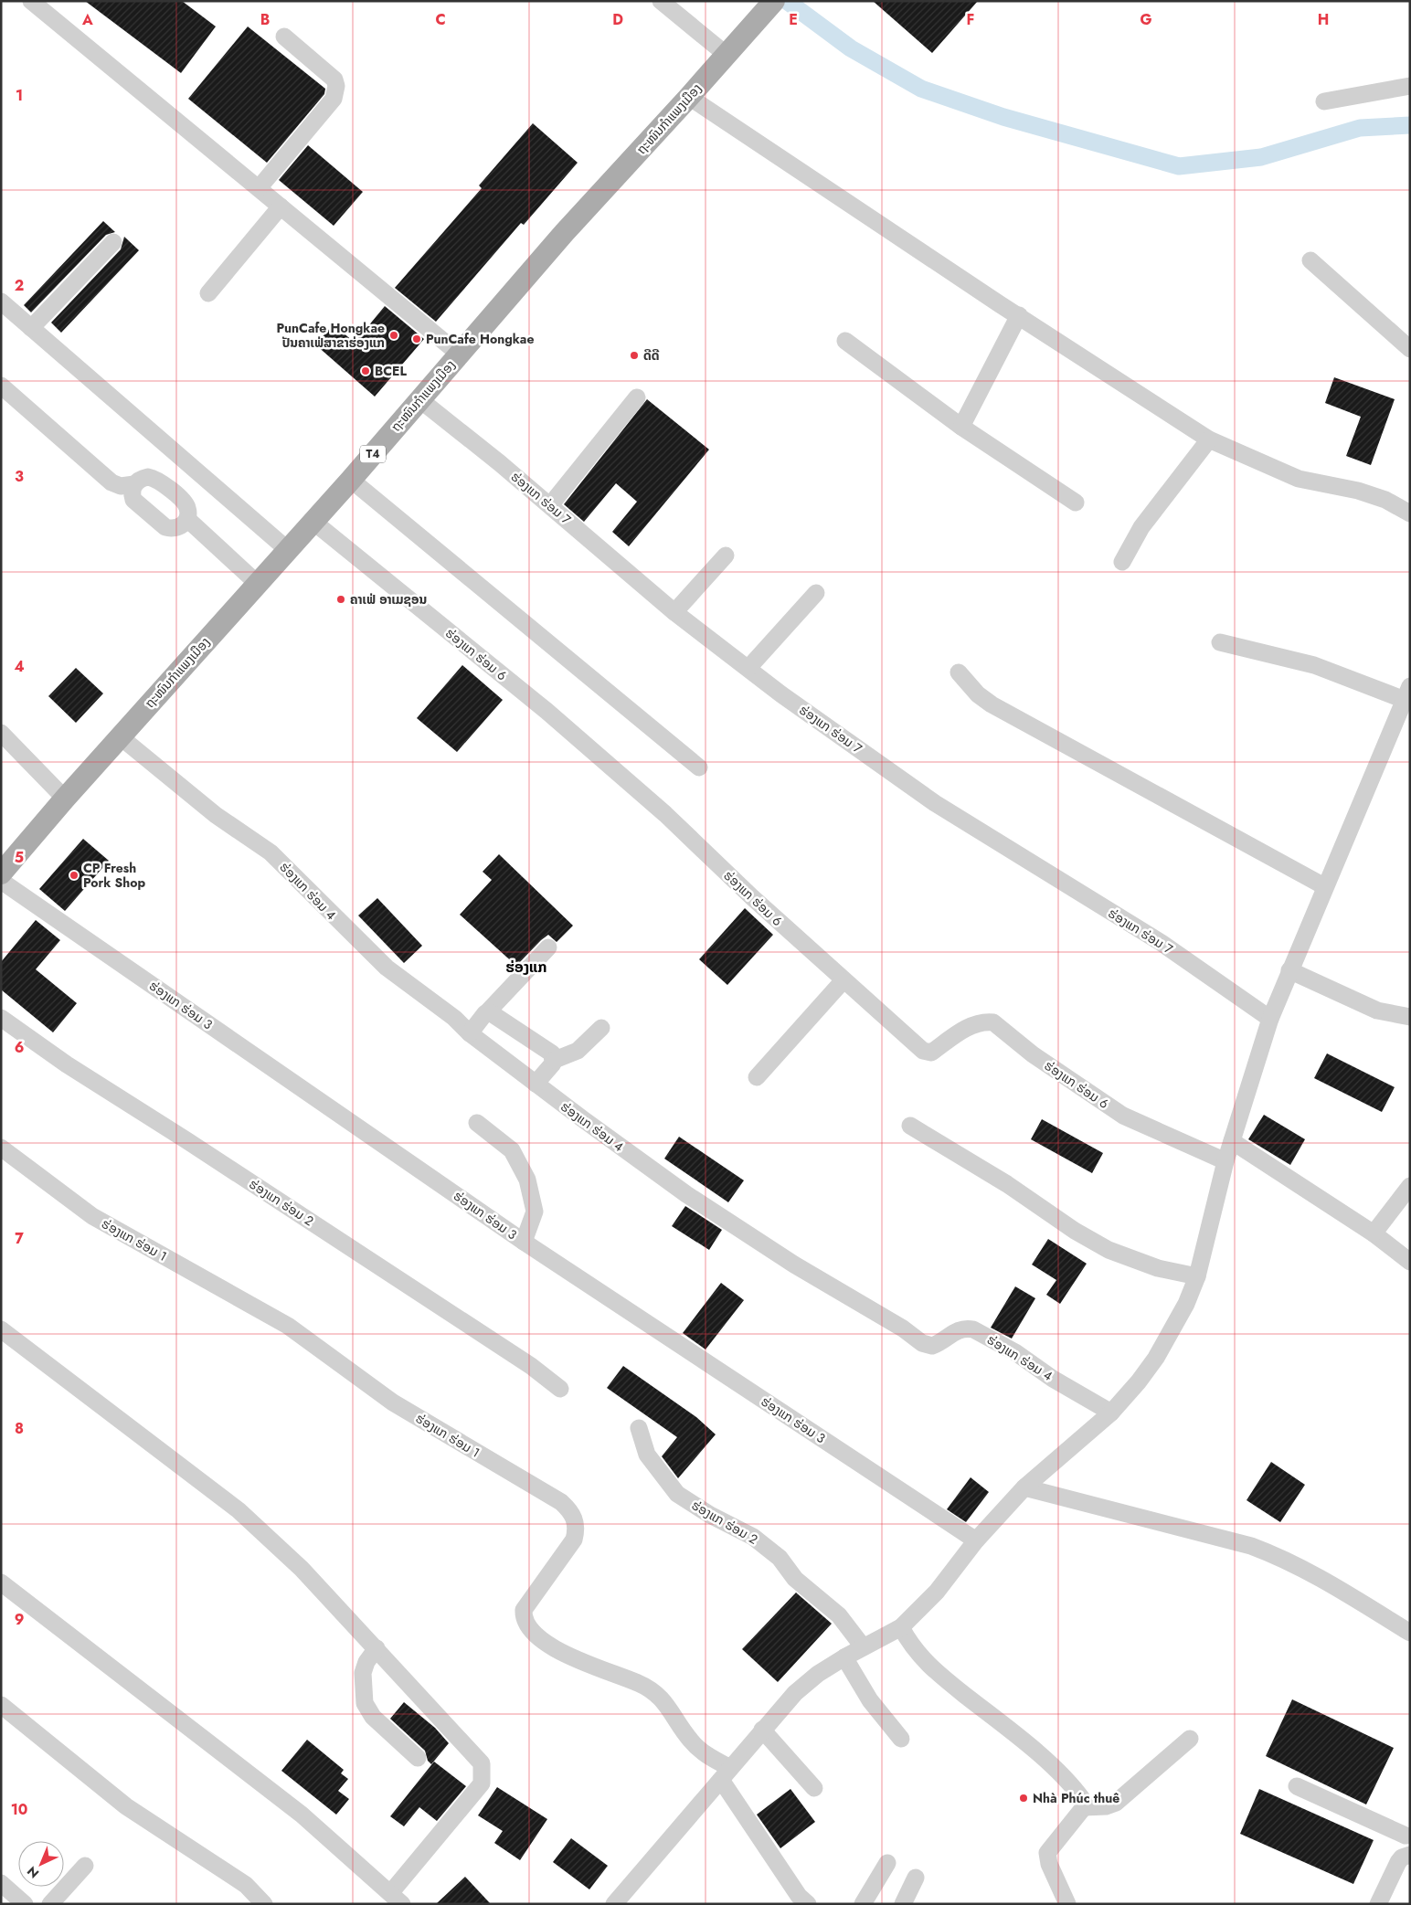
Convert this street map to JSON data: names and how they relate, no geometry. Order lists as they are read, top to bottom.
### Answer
{
  "streets": {
    "main road": ["ຖະໜົນກຳແພງເມືອງ", "T4"],
    "street": [
      "ຮ່ອງແກ ຮ່ອມ 7",
      "ຮ່ອງແກ ຮ່ອມ 6",
      "ຮ່ອງແກ ຮ່ອມ 4",
      "ຮ່ອງແກ ຮ່ອມ 3",
      "ຮ່ອງແກ ຮ່ອມ 2",
      "ຮ່ອງແກ ຮ່ອມ 1"
    ]
  },
  "crossings": [
    ["ຖະໜົນກຳແພງເມືອງ", "ຮ່ອງແກ ຮ່ອມ 7"],
    ["ຖະໜົນກຳແພງເມືອງ", "ຮ່ອງແກ ຮ່ອມ 6"],
    ["ຖະໜົນກຳແພງເມືອງ", "ຮ່ອງແກ ຮ່ອມ 4"]
  ],
  "districts": ["ຮ່ອງແກ"],
  "places": [
    "PunCafe Hongkae ປັນຄາເຟ່ສາຂາຮ່ອງແກ",
    "PunCafe Hongkae",
    "ດີດີ",
    "BCEL",
    "ຄາເຟ່ ອາເມຊອນ",
    "CP Fresh Pork Shop",
    "Nhà Phúc thuê"
  ],
  "north": "bottom left",
  "grid": {
    "columns": [
      "A",
      "B",
      "C",
      "D",
      "E",
      "F",
      "G",
      "H"
    ],
    "rows": [
      "1",
      "2",
      "3",
      "4",
      "5",
      "6",
      "7",
      "8",
      "9",
      "10"
    ]
  }
}
